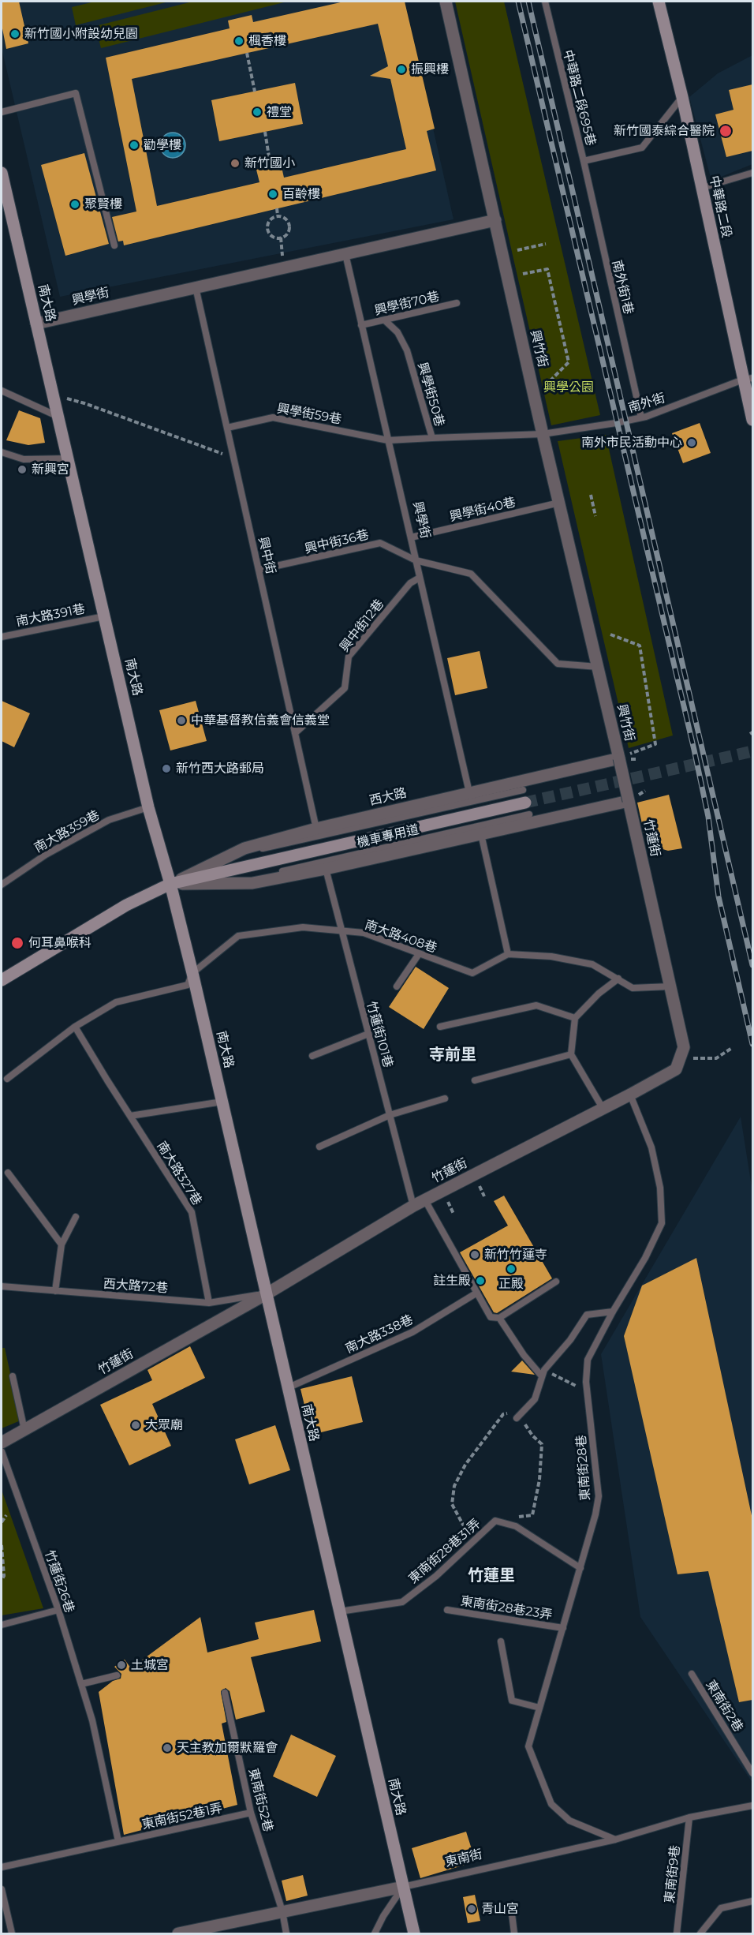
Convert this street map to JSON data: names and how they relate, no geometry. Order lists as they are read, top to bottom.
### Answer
{
  "streets": {
    "main road": ["中華路二段", "南大路", "西大路"],
    "street": [
      "興學街",
      "興竹街",
      "竹蓮街",
      "東南街"
    ],
    "lane": [
      "中華路二段695巷",
      "南外街1巷",
      "興學街70巷",
      "興學街50巷",
      "南外街",
      "興學街59巷",
      "興學街40巷",
      "興中街36巷",
      "興中街",
      "南大路391巷",
      "興中街12巷",
      "南大路359巷",
      "機車專用道",
      "南大路408巷",
      "竹蓮街101巷",
      "南大路327巷",
      "西大路72巷",
      "南大路338巷",
      "東南街28巷",
      "東南街28巷31弄",
      "竹蓮街26巷",
      "東南街28巷23弄",
      "東南街2巷",
      "東南街52巷",
      "東南街52巷1弄",
      "東南街9巷"
    ]
  },
  "crossings": [
    ["中華路二段695巷", "中華路二段"],
    ["中華路二段695巷", "南外街1巷"],
    ["中華路二段", "南外街"],
    ["南外街1巷", "南外街"],
    ["興學街", "南大路"],
    ["興學街", "興學街70巷"],
    ["興學街", "興竹街"],
    ["興學街", "興學街50巷"],
    ["興學街", "興學街59巷"],
    ["興學街", "興學街40巷"],
    ["興學街", "興中街36巷"],
    ["興學街", "興中街"],
    ["興學街", "興中街12巷"],
    ["興學街", "西大路"],
    ["南大路", "南大路391巷"],
    ["南大路", "西大路"],
    ["南大路", "南大路359巷"],
    ["南大路", "竹蓮街"],
    ["南大路", "南大路408巷"],
    ["南大路", "西大路72巷"],
    ["南大路", "南大路338巷"],
    ["南大路", "東南街28巷31弄"],
    ["南大路", "東南街"],
    ["興學街70巷", "興學街50巷"],
    ["興竹街", "南外街"],
    ["興竹街", "興學街40巷"],
    ["興竹街", "興中街36巷"],
    ["興竹街", "西大路"],
    ["興竹街", "竹蓮街"],
    ["興學街50巷", "南外街"],
    ["興學街50巷", "興學街59巷"],
    ["興學街59巷", "興中街"],
    ["興中街36巷", "興中街"],
    ["興中街", "興中街12巷"],
    ["興中街", "西大路"],
    ["西大路", "機車專用道"],
    ["西大路", "竹蓮街"],
    ["西大路", "竹蓮街101巷"],
    ["竹蓮街", "竹蓮街101巷"],
    ["竹蓮街", "西大路72巷"],
    ["竹蓮街", "東南街28巷"],
    ["南大路408巷", "竹蓮街101巷"],
    ["南大路327巷", "西大路72巷"],
    ["東南街28巷", "東南街28巷31弄"],
    ["東南街28巷", "東南街28巷23弄"],
    ["東南街28巷", "東南街"],
    ["竹蓮街26巷", "東南街52巷1弄"],
    ["東南街52巷", "東南街52巷1弄"],
    ["東南街52巷", "東南街"],
    ["東南街", "東南街9巷"]
  ],
  "districts": ["寺前里", "竹蓮里"],
  "parks": ["興學公園"],
  "places": [
    "新竹國小附設幼兒園",
    "楓香樓",
    "振興樓",
    "禮堂",
    "新竹國泰綜合醫院",
    "勸學樓",
    "新竹國小",
    "百齡樓",
    "聚賢樓",
    "南外市民活動中心",
    "新興宮",
    "中華基督教信義會信義堂",
    "新竹西大路郵局",
    "何耳鼻喉科",
    "新竹竹蓮寺",
    "正殿",
    "註生殿",
    "大眾廟",
    "土城宮",
    "天主教加爾默羅會",
    "青山宮"
  ]
}
